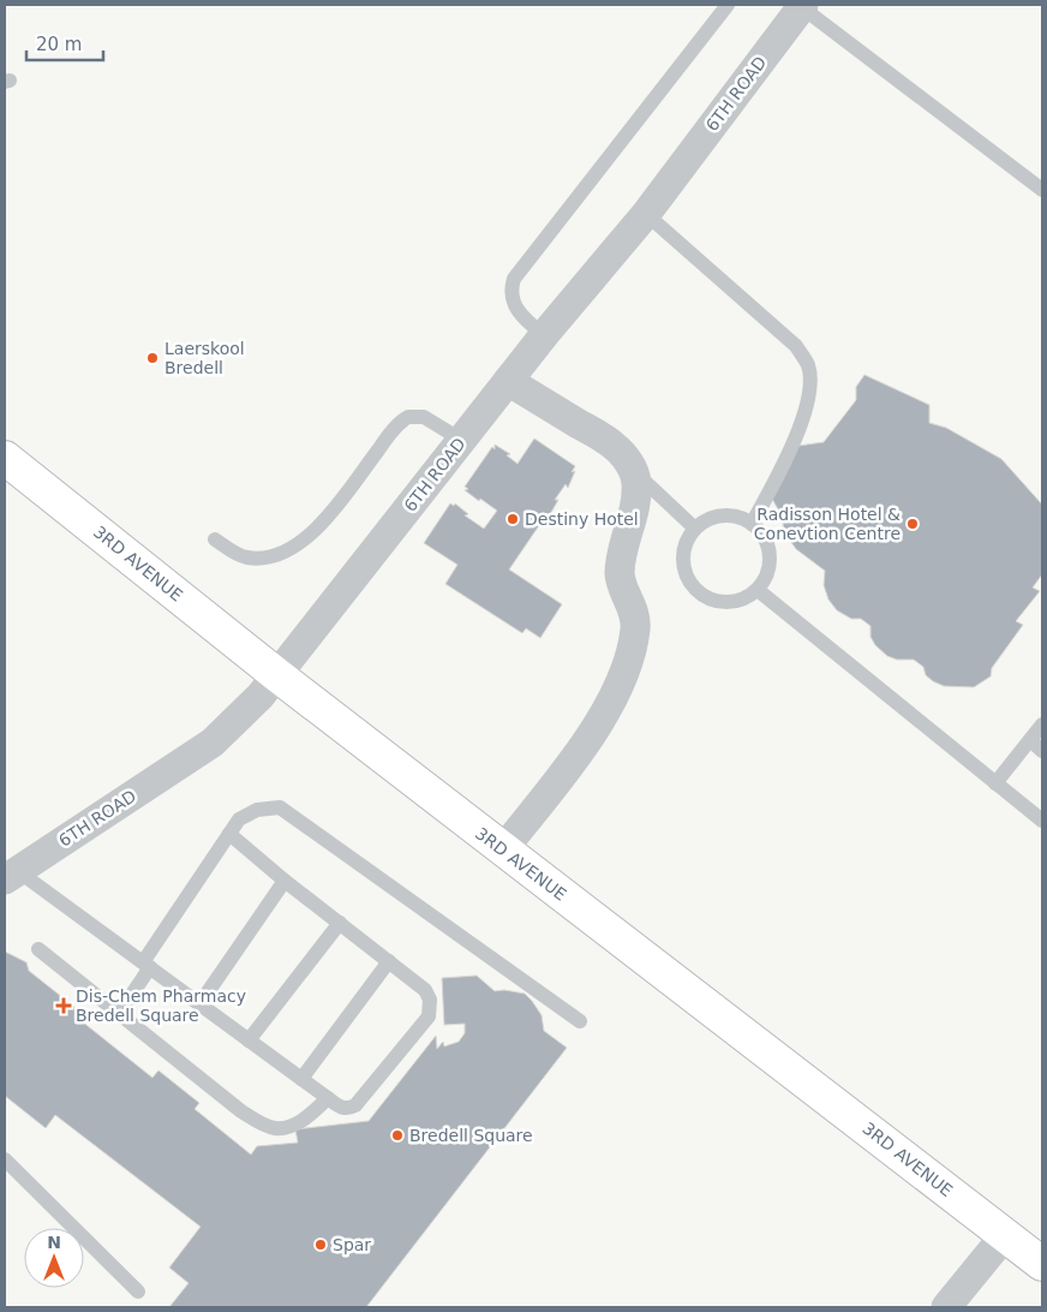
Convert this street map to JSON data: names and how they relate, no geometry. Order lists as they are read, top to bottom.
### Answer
{
  "streets": {
    "main road": ["3RD AVENUE"],
    "street": ["6TH ROAD"]
  },
  "crossings": [
    ["6TH ROAD", "3RD AVENUE"]
  ],
  "places": {
    "other": [
      "Laerskool Bredell",
      "Destiny Hotel",
      "Radisson Hotel & Conevtion Centre",
      "Bredell Square",
      "Spar"
    ],
    "health": ["Dis-Chem Pharmacy Bredell Square"]
  },
  "scale_bar": "20 m",
  "north": "top"
}
